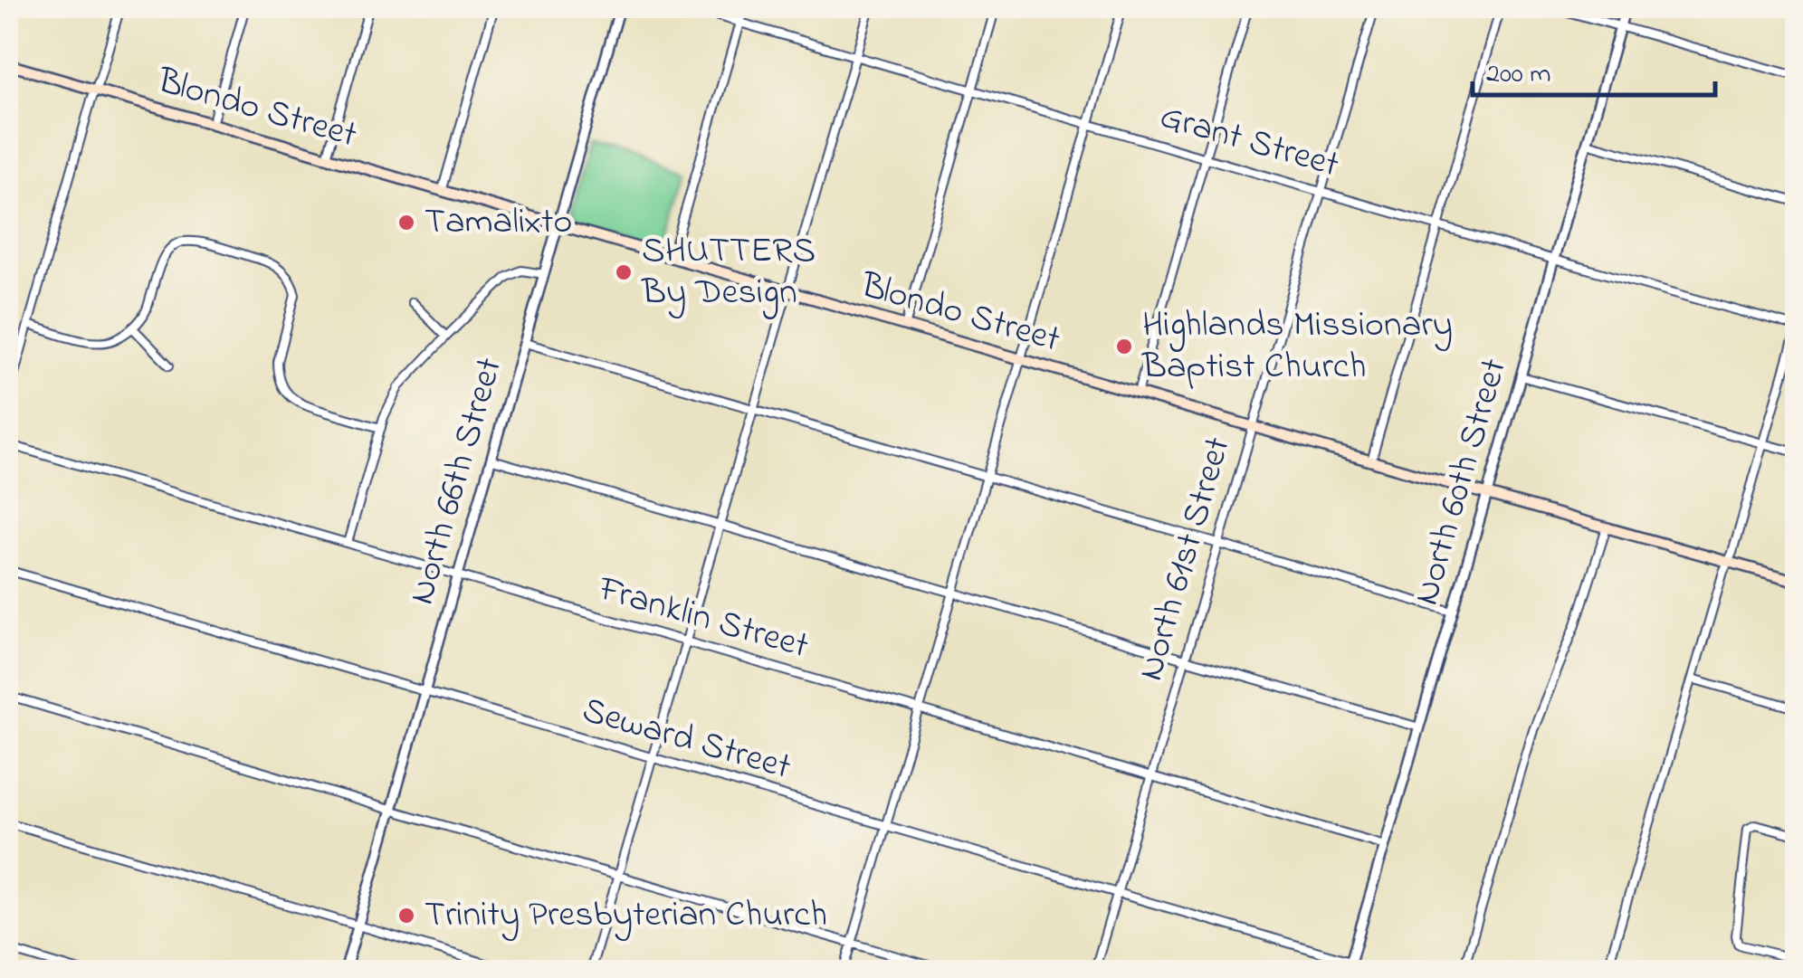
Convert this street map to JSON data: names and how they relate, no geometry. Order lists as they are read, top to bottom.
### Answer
{
  "streets": {
    "main road": ["Blondo Street"],
    "street": [
      "Grant Street",
      "North 66th Street",
      "North 60th Street",
      "North 61st Street",
      "Franklin Street",
      "Seward Street"
    ]
  },
  "crossings": [
    ["Blondo Street", "North 66th Street"],
    ["Blondo Street", "North 60th Street"],
    ["Blondo Street", "North 61st Street"],
    ["Grant Street", "North 60th Street"],
    ["Grant Street", "North 61st Street"],
    ["North 66th Street", "Franklin Street"],
    ["North 66th Street", "Seward Street"],
    ["North 60th Street", "Franklin Street"],
    ["North 60th Street", "Seward Street"],
    ["North 61st Street", "Franklin Street"],
    ["North 61st Street", "Seward Street"]
  ],
  "places": [
    "Tamalixto",
    "SHUTTERS By Design",
    "Highlands Missionary Baptist Church",
    "Trinity Presbyterian Church"
  ],
  "scale_bar": "200 m"
}
